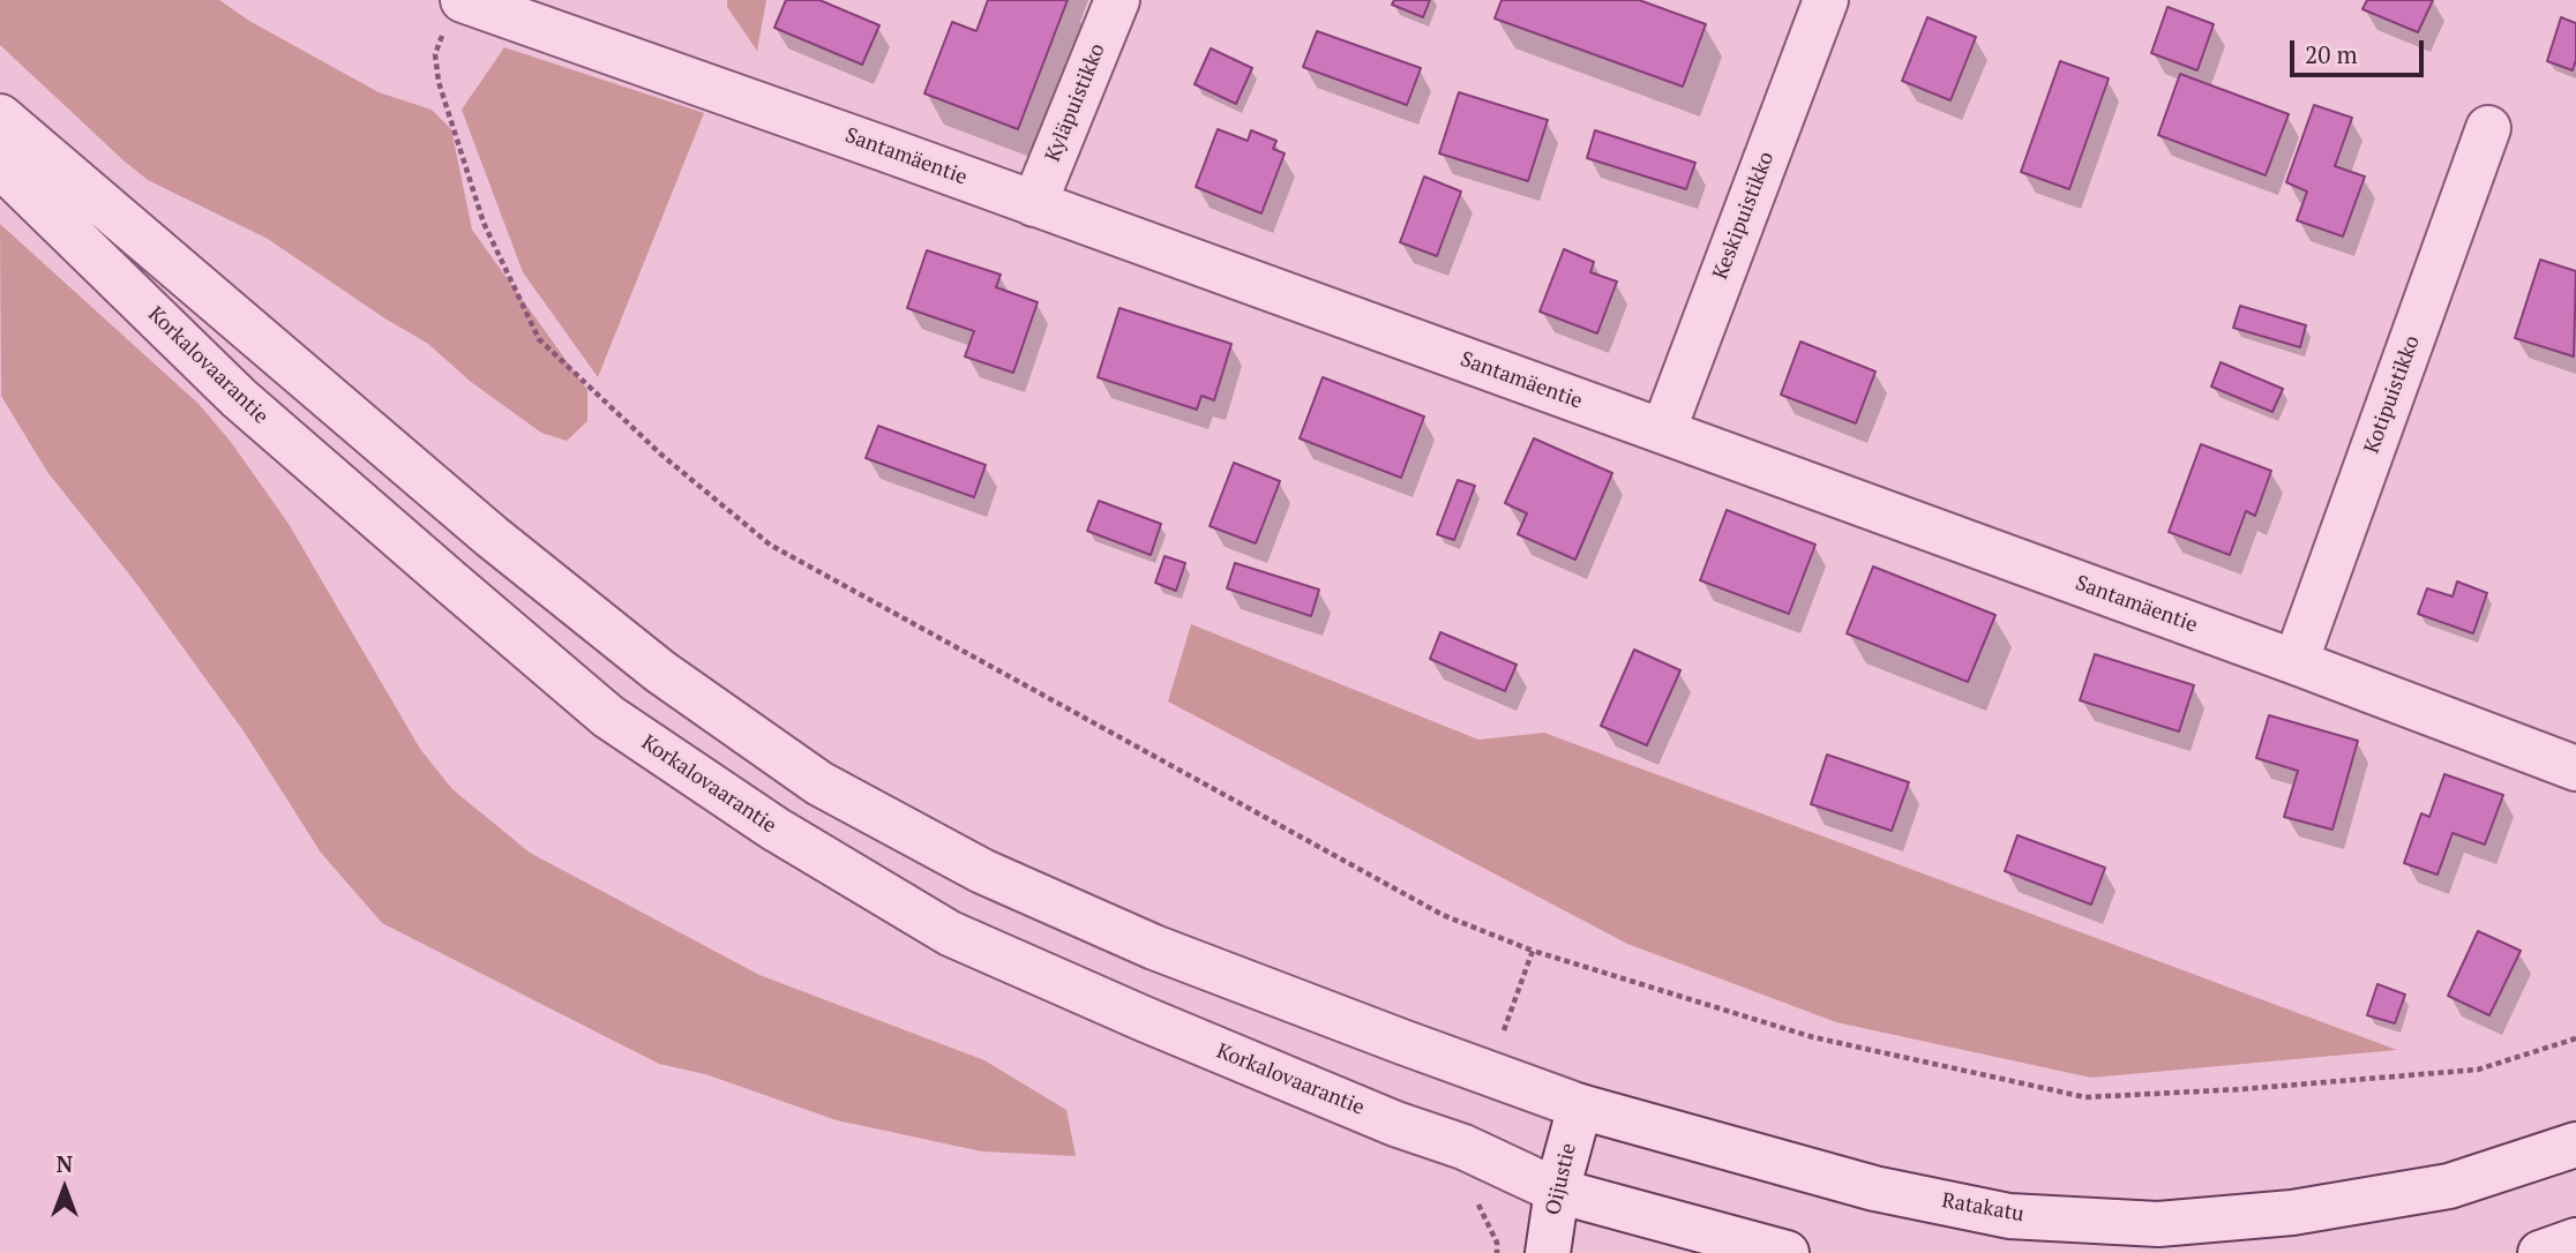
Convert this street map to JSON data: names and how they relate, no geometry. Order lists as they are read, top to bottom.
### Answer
{
  "streets": {
    "street": [
      "Kyläpuistikko",
      "Santamäentie",
      "Keskipuistikko",
      "Korkalovaarantie",
      "Kotipuistikko",
      "Oijustie",
      "Ratakatu"
    ]
  },
  "crossings": [
    ["Kyläpuistikko", "Santamäentie"],
    ["Santamäentie", "Keskipuistikko"],
    ["Santamäentie", "Kotipuistikko"],
    ["Korkalovaarantie", "Oijustie"],
    ["Oijustie", "Ratakatu"]
  ],
  "scale_bar": "20 m",
  "north": "top"
}
